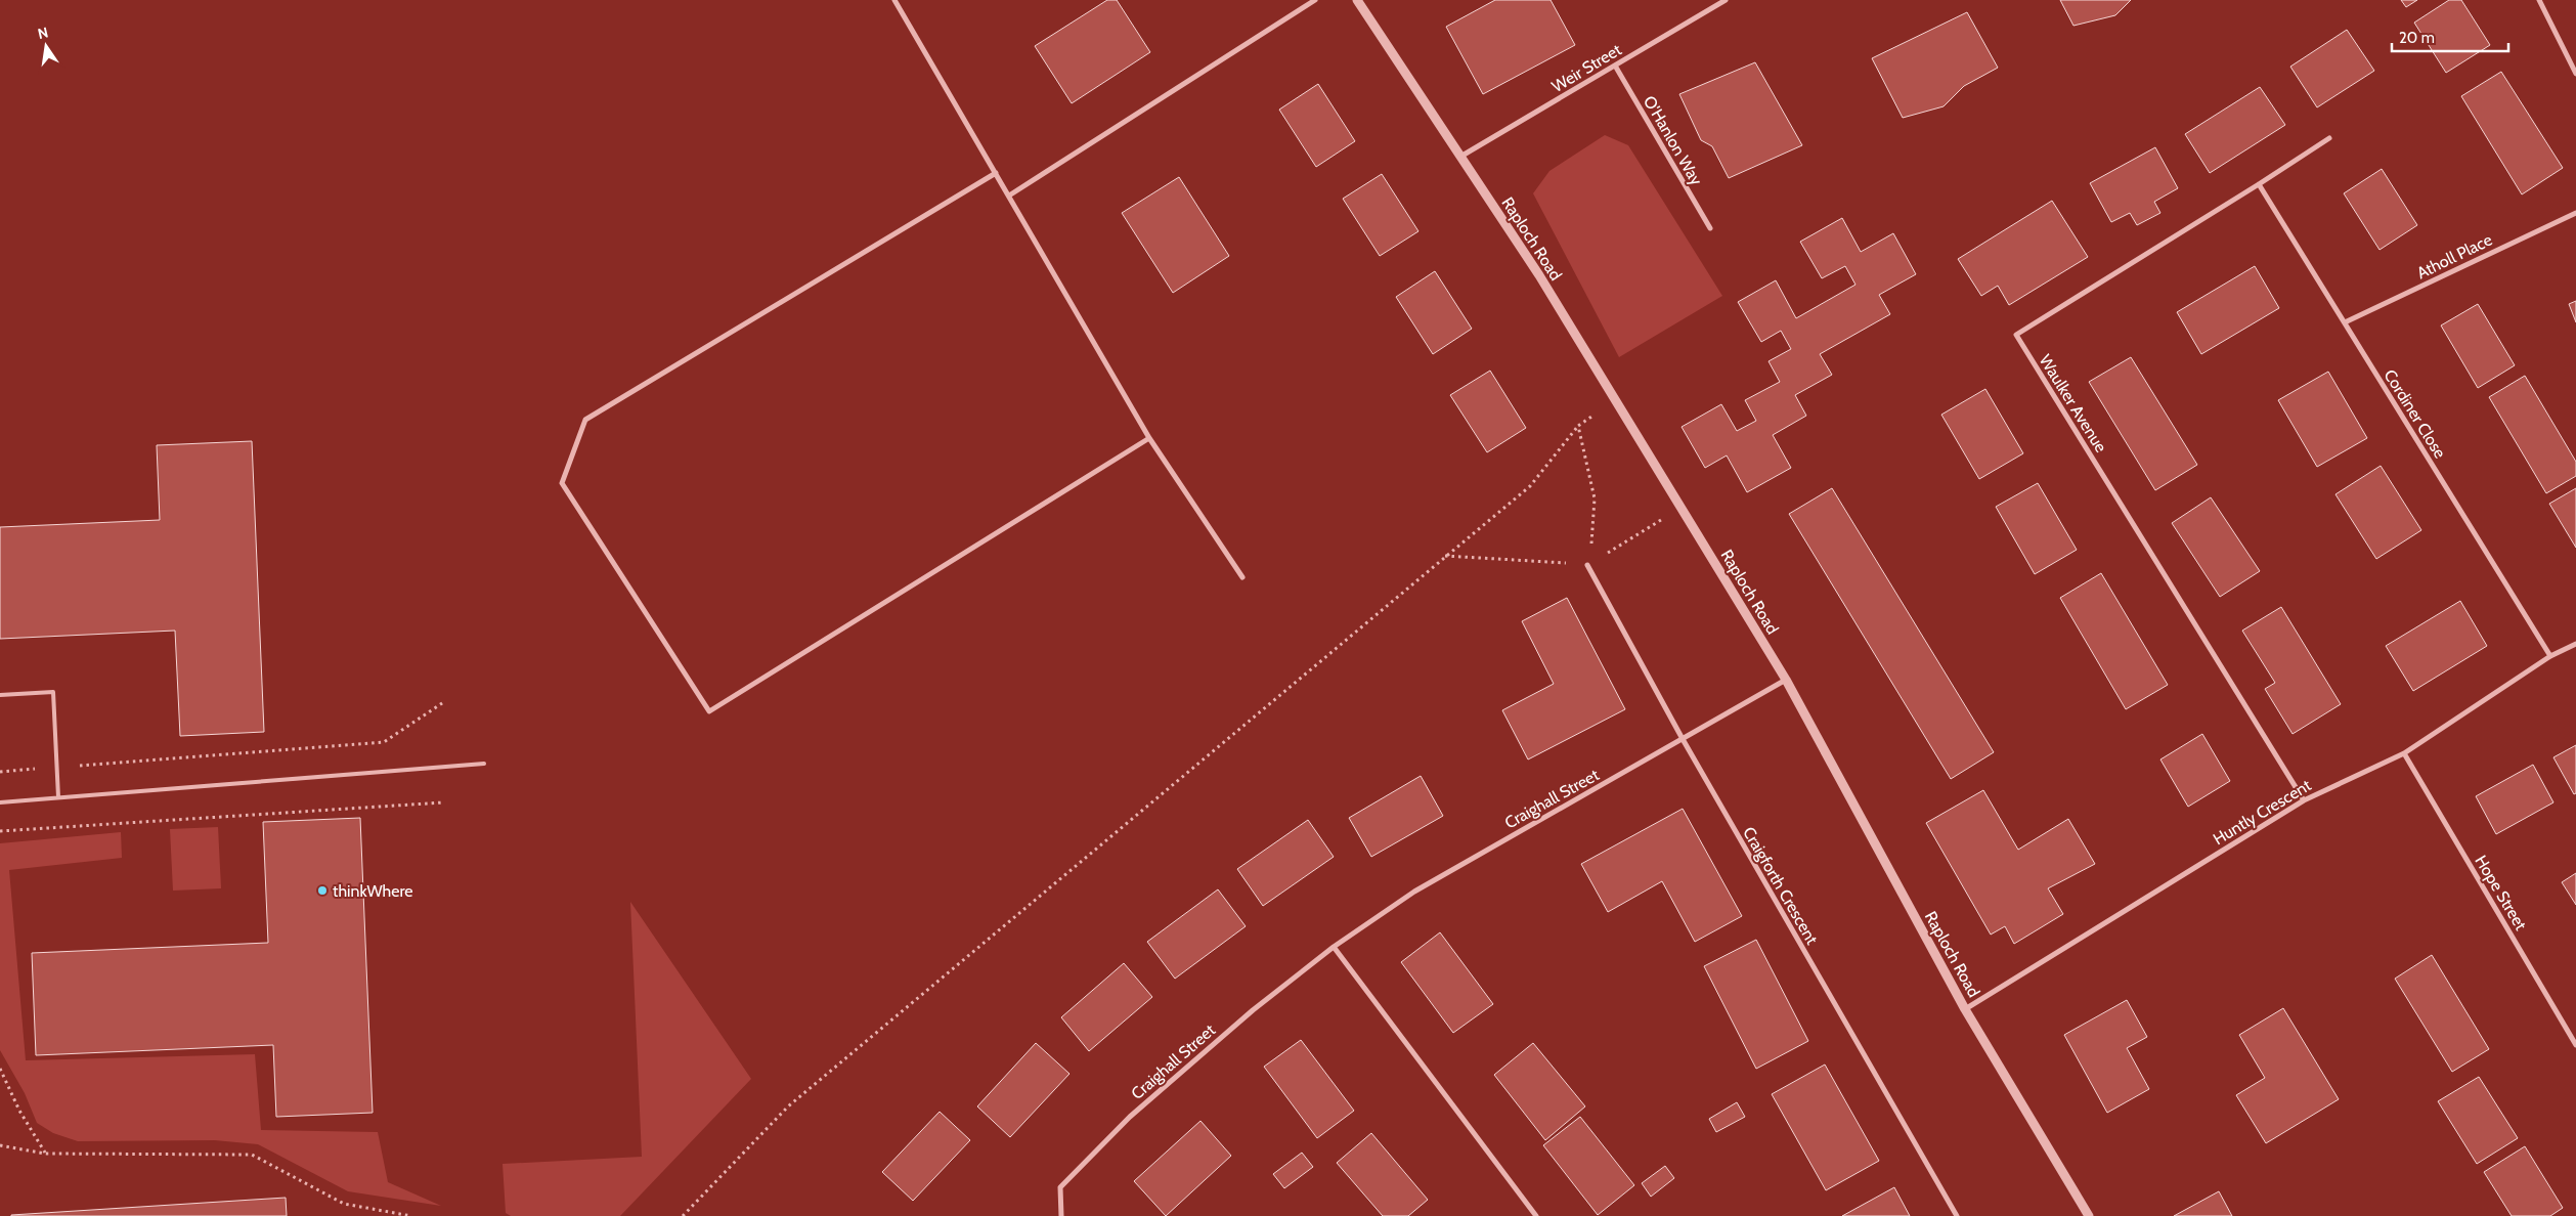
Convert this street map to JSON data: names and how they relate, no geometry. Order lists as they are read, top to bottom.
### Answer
{
  "streets": {
    "street": [
      "Weir Street",
      "O'Hanlon Way",
      "Raploch Road",
      "Atholl Place",
      "Waulker Avenue",
      "Cordiner Close",
      "Craighall Street",
      "Huntly Crescent",
      "Craigforth Crescent",
      "Hope Street"
    ]
  },
  "crossings": [
    ["Weir Street", "O'Hanlon Way"],
    ["Weir Street", "Raploch Road"],
    ["Raploch Road", "Craighall Street"],
    ["Raploch Road", "Huntly Crescent"],
    ["Atholl Place", "Cordiner Close"],
    ["Waulker Avenue", "Cordiner Close"],
    ["Waulker Avenue", "Huntly Crescent"],
    ["Cordiner Close", "Huntly Crescent"],
    ["Craighall Street", "Craigforth Crescent"],
    ["Huntly Crescent", "Hope Street"]
  ],
  "places": ["thinkWhere"],
  "scale_bar": "20 m",
  "north": "top"
}
